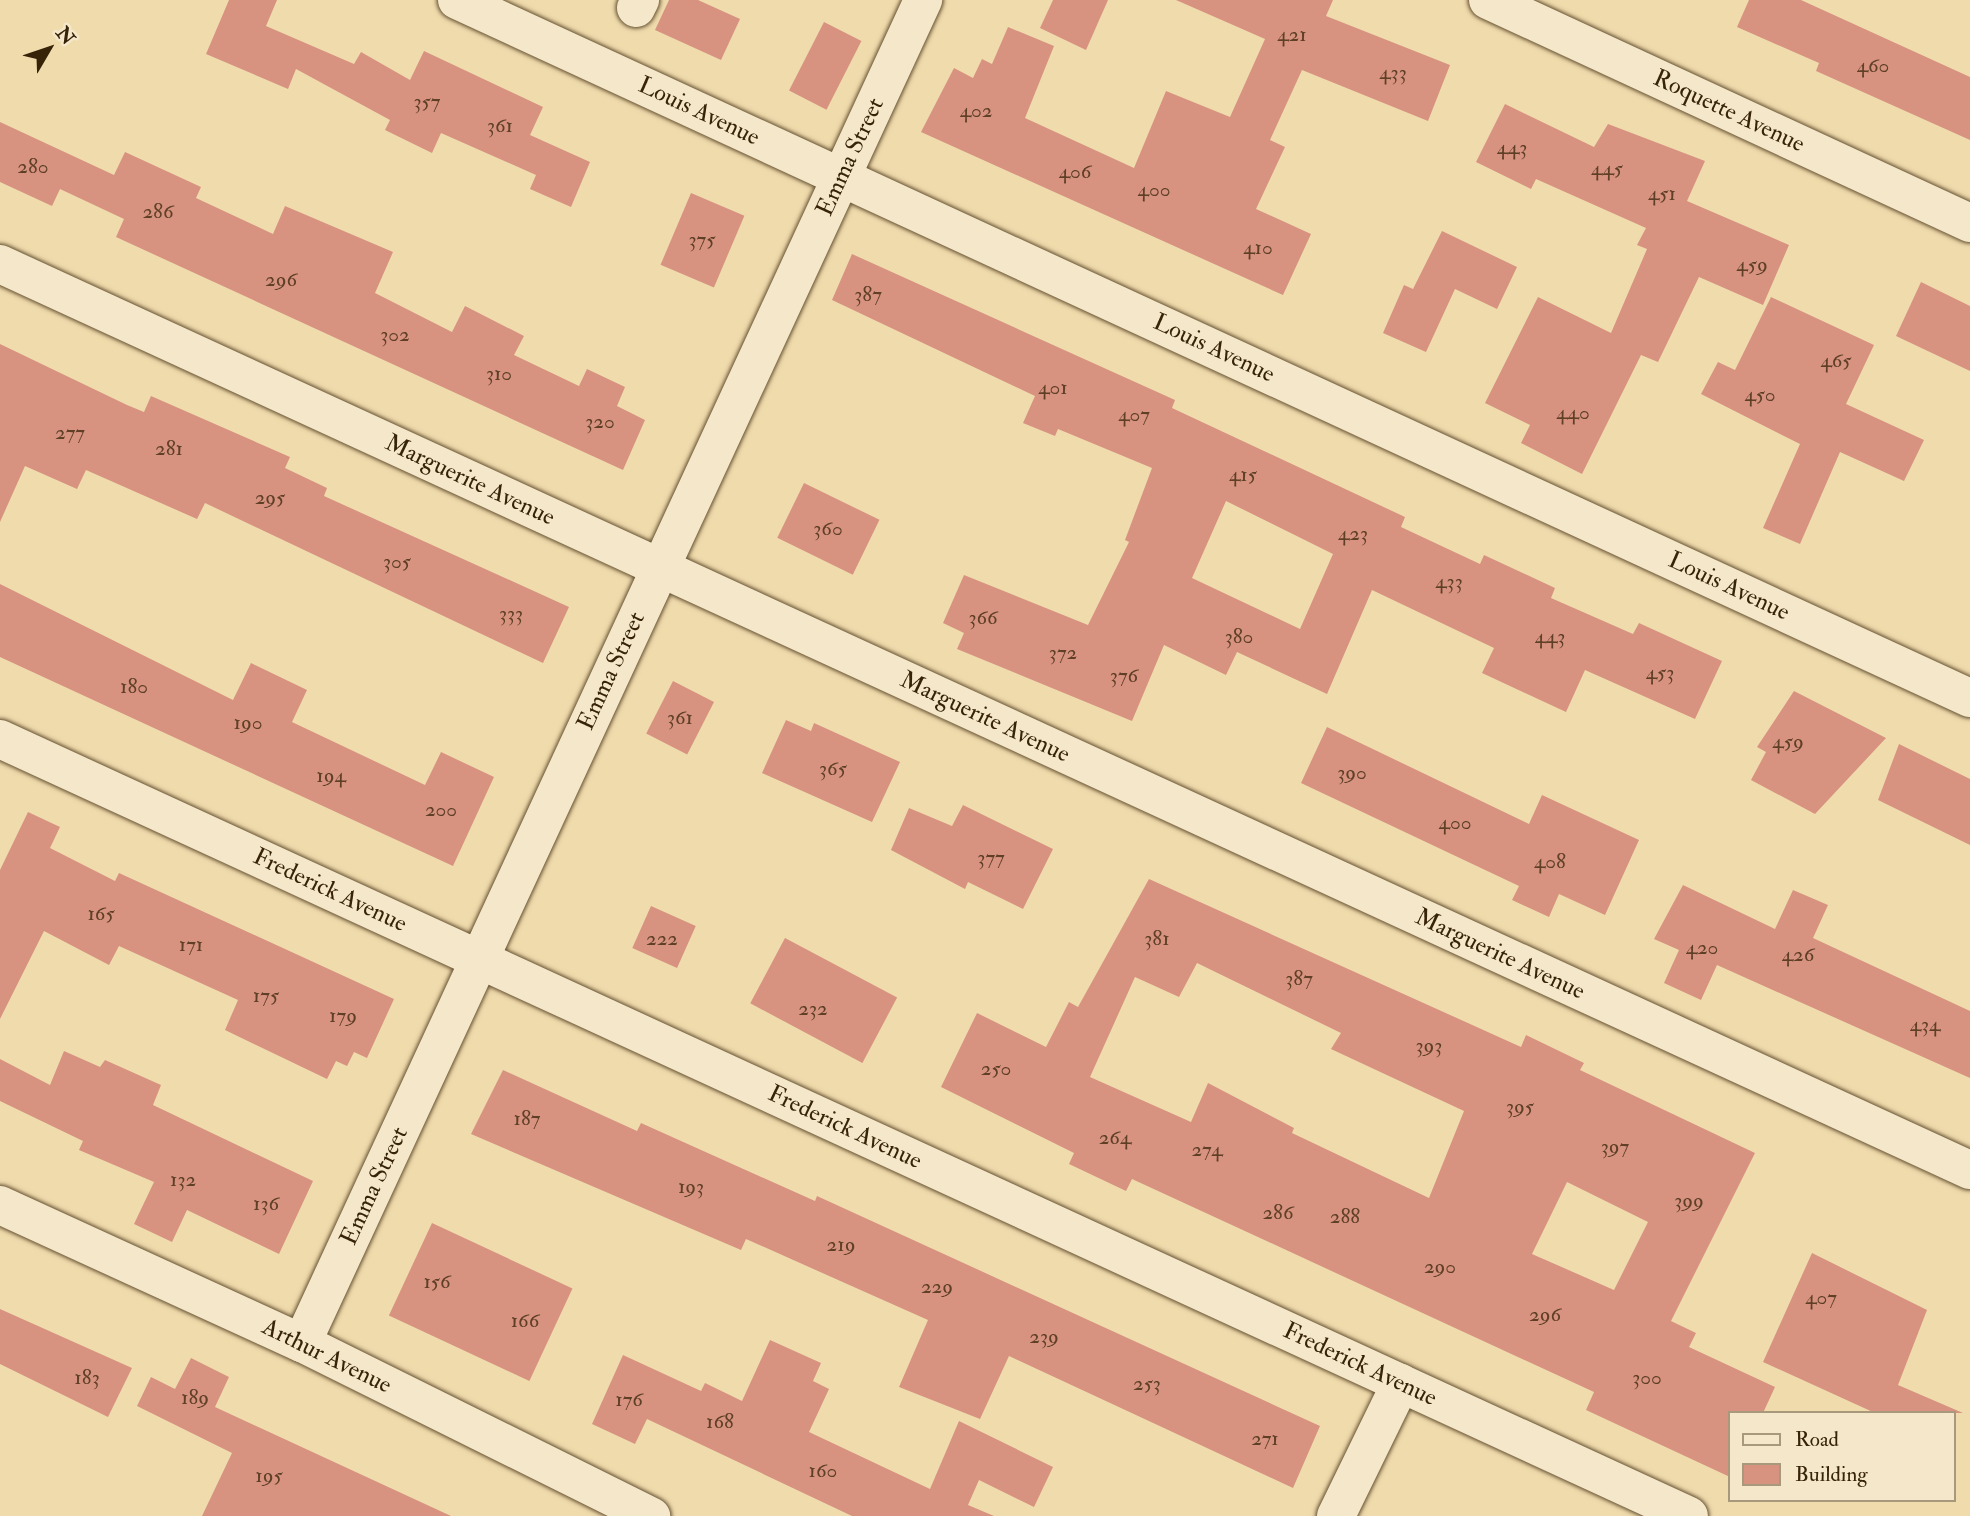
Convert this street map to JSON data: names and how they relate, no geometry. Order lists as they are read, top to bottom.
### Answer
{
  "streets": {
    "street": [
      "Louis Avenue",
      "Roquette Avenue",
      "Emma Street",
      "Marguerite Avenue",
      "Frederick Avenue",
      "Arthur Avenue"
    ]
  },
  "crossings": [
    ["Louis Avenue", "Emma Street"],
    ["Emma Street", "Marguerite Avenue"],
    ["Emma Street", "Frederick Avenue"],
    ["Emma Street", "Arthur Avenue"]
  ],
  "house_numbers": [
    "421",
    "460",
    "433",
    "357",
    "402",
    "361",
    "443",
    "280",
    "445",
    "406",
    "400",
    "451",
    "286",
    "375",
    "410",
    "459",
    "296",
    "387",
    "302",
    "465",
    "310",
    "401",
    "450",
    "440",
    "407",
    "320",
    "277",
    "281",
    "415",
    "295",
    "360",
    "423",
    "305",
    "433",
    "333",
    "366",
    "380",
    "443",
    "372",
    "453",
    "376",
    "180",
    "361",
    "190",
    "459",
    "365",
    "390",
    "194",
    "200",
    "400",
    "377",
    "408",
    "165",
    "222",
    "381",
    "171",
    "420",
    "426",
    "387",
    "175",
    "232",
    "179",
    "434",
    "393",
    "250",
    "395",
    "187",
    "264",
    "397",
    "274",
    "132",
    "193",
    "399",
    "136",
    "286",
    "288",
    "219",
    "290",
    "156",
    "229",
    "407",
    "296",
    "166",
    "239",
    "183",
    "300",
    "253",
    "189",
    "176",
    "168",
    "271",
    "160",
    "195"
  ],
  "legend": ["Road", "Building"],
  "north": "top right"
}
